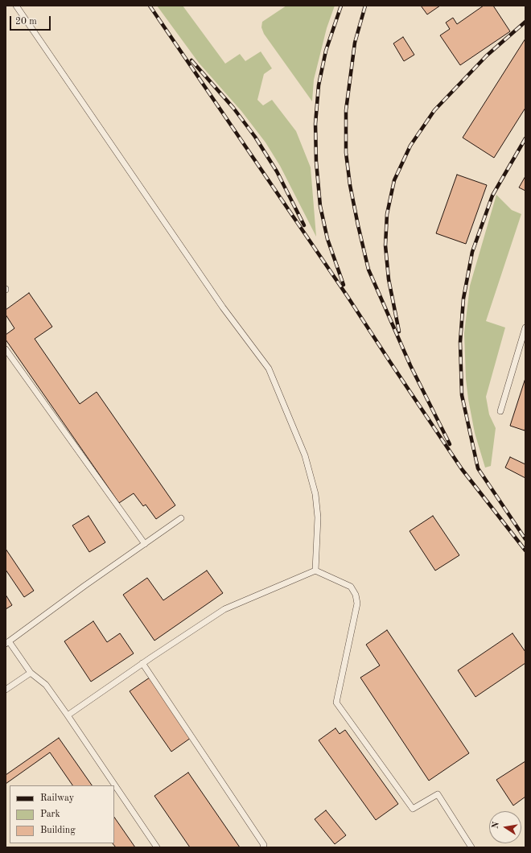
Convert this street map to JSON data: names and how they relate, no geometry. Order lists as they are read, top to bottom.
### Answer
{
  "legend": ["Railway", "Park", "Building"],
  "scale_bar": "20 m",
  "north": "left"
}
